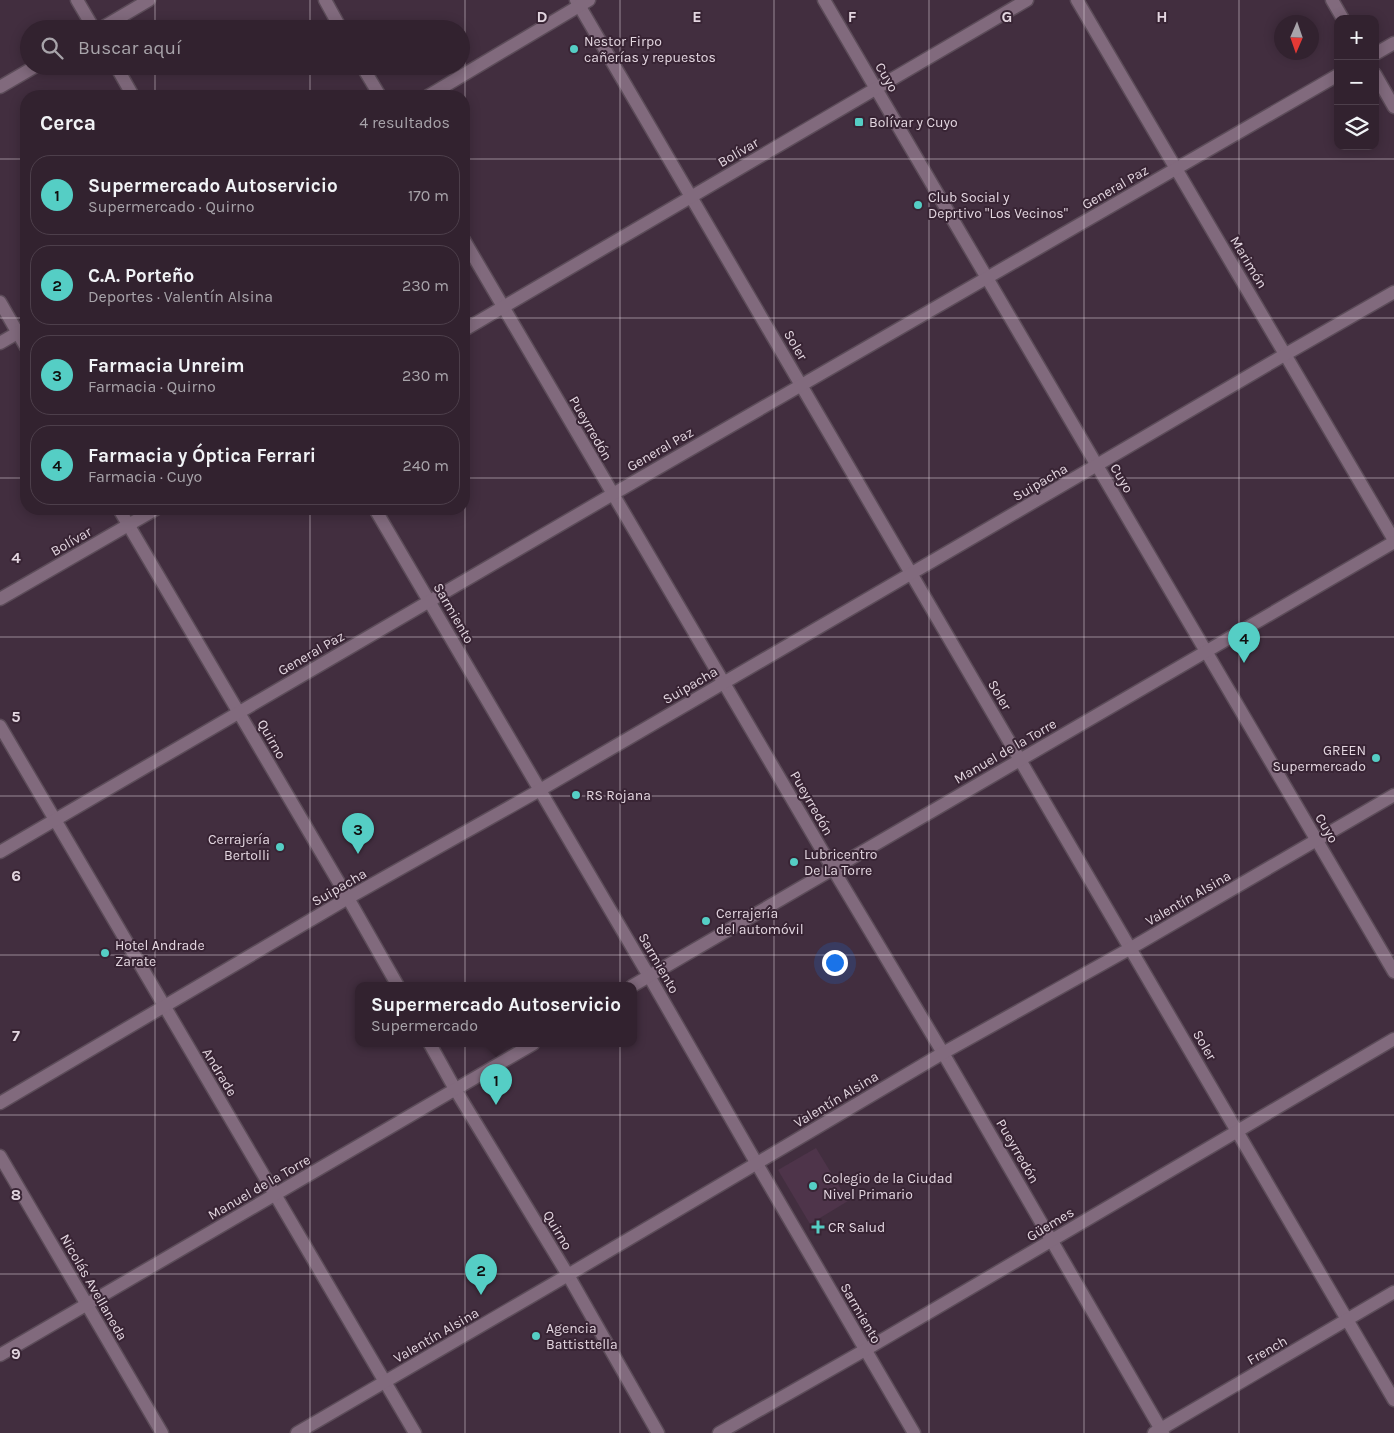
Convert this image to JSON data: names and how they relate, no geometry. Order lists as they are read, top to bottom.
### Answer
{
  "streets": {
    "street": [
      "Cuyo",
      "Bolívar",
      "General Paz",
      "Marimón",
      "Soler",
      "Pueyrredón",
      "Suipacha",
      "Sarmiento",
      "Quirno",
      "Manuel de la Torre",
      "Valentín Alsina",
      "Andrade",
      "Güemes",
      "Nicolás Avellaneda",
      "French"
    ]
  },
  "crossings": [
    ["Cuyo", "Bolívar"],
    ["Cuyo", "General Paz"],
    ["Cuyo", "Suipacha"],
    ["Cuyo", "Manuel de la Torre"],
    ["Cuyo", "Valentín Alsina"],
    ["Bolívar", "Soler"],
    ["Bolívar", "Pueyrredón"],
    ["Bolívar", "Quirno"],
    ["General Paz", "Marimón"],
    ["General Paz", "Soler"],
    ["General Paz", "Pueyrredón"],
    ["General Paz", "Sarmiento"],
    ["General Paz", "Quirno"],
    ["General Paz", "Andrade"],
    ["Marimón", "Suipacha"],
    ["Marimón", "Manuel de la Torre"],
    ["Soler", "Suipacha"],
    ["Soler", "Manuel de la Torre"],
    ["Soler", "Valentín Alsina"],
    ["Soler", "Güemes"],
    ["Soler", "French"],
    ["Pueyrredón", "Suipacha"],
    ["Pueyrredón", "Manuel de la Torre"],
    ["Pueyrredón", "Valentín Alsina"],
    ["Pueyrredón", "Güemes"],
    ["Pueyrredón", "French"],
    ["Suipacha", "Sarmiento"],
    ["Suipacha", "Quirno"],
    ["Suipacha", "Andrade"],
    ["Sarmiento", "Manuel de la Torre"],
    ["Sarmiento", "Valentín Alsina"],
    ["Sarmiento", "Güemes"],
    ["Quirno", "Manuel de la Torre"],
    ["Quirno", "Valentín Alsina"],
    ["Manuel de la Torre", "Andrade"],
    ["Manuel de la Torre", "Nicolás Avellaneda"],
    ["Valentín Alsina", "Andrade"]
  ],
  "places": {
    "other": [
      "Nestor Firpo cañerías y repuestos",
      "Club Social y Deprtivo \"Los Vecinos\"",
      "GREEN Supermercado",
      "RS Rojana",
      "Cerrajería Bertolli",
      "Lubricentro De La Torre",
      "Cerrajería del automóvil",
      "Hotel Andrade Zarate",
      "Colegio de la Ciudad Nivel Primario",
      "Agencia Battisttella"
    ],
    "transit": ["Bolívar y Cuyo"],
    "health": ["CR Salud"]
  },
  "north": "bottom",
  "page": {
    "map_buttons": ["+", "−"],
    "search": "Buscar aquí",
    "heading": ["Cerca", "4 resultados"],
    "list": [
      {
        "mark": "1",
        "name": "Supermercado Autoservicio",
        "note": "Supermercado · Quirno",
        "value": "170 m"
      },
      {
        "mark": "2",
        "name": "C.A. Porteño",
        "note": "Deportes · Valentín Alsina",
        "value": "230 m"
      },
      {
        "mark": "3",
        "name": "Farmacia Unreim",
        "note": "Farmacia · Quirno",
        "value": "230 m"
      },
      {
        "mark": "4",
        "name": "Farmacia y Óptica Ferrari",
        "note": "Farmacia · Cuyo",
        "value": "240 m"
      }
    ],
    "pins": [
      "4",
      "3",
      "1",
      "2"
    ],
    "popup": ["Supermercado Autoservicio", "Supermercado"]
  },
  "grid": {
    "columns": [
      "D",
      "E",
      "F",
      "G",
      "H"
    ],
    "rows": [
      "4",
      "5",
      "6",
      "7",
      "8",
      "9"
    ]
  }
}
